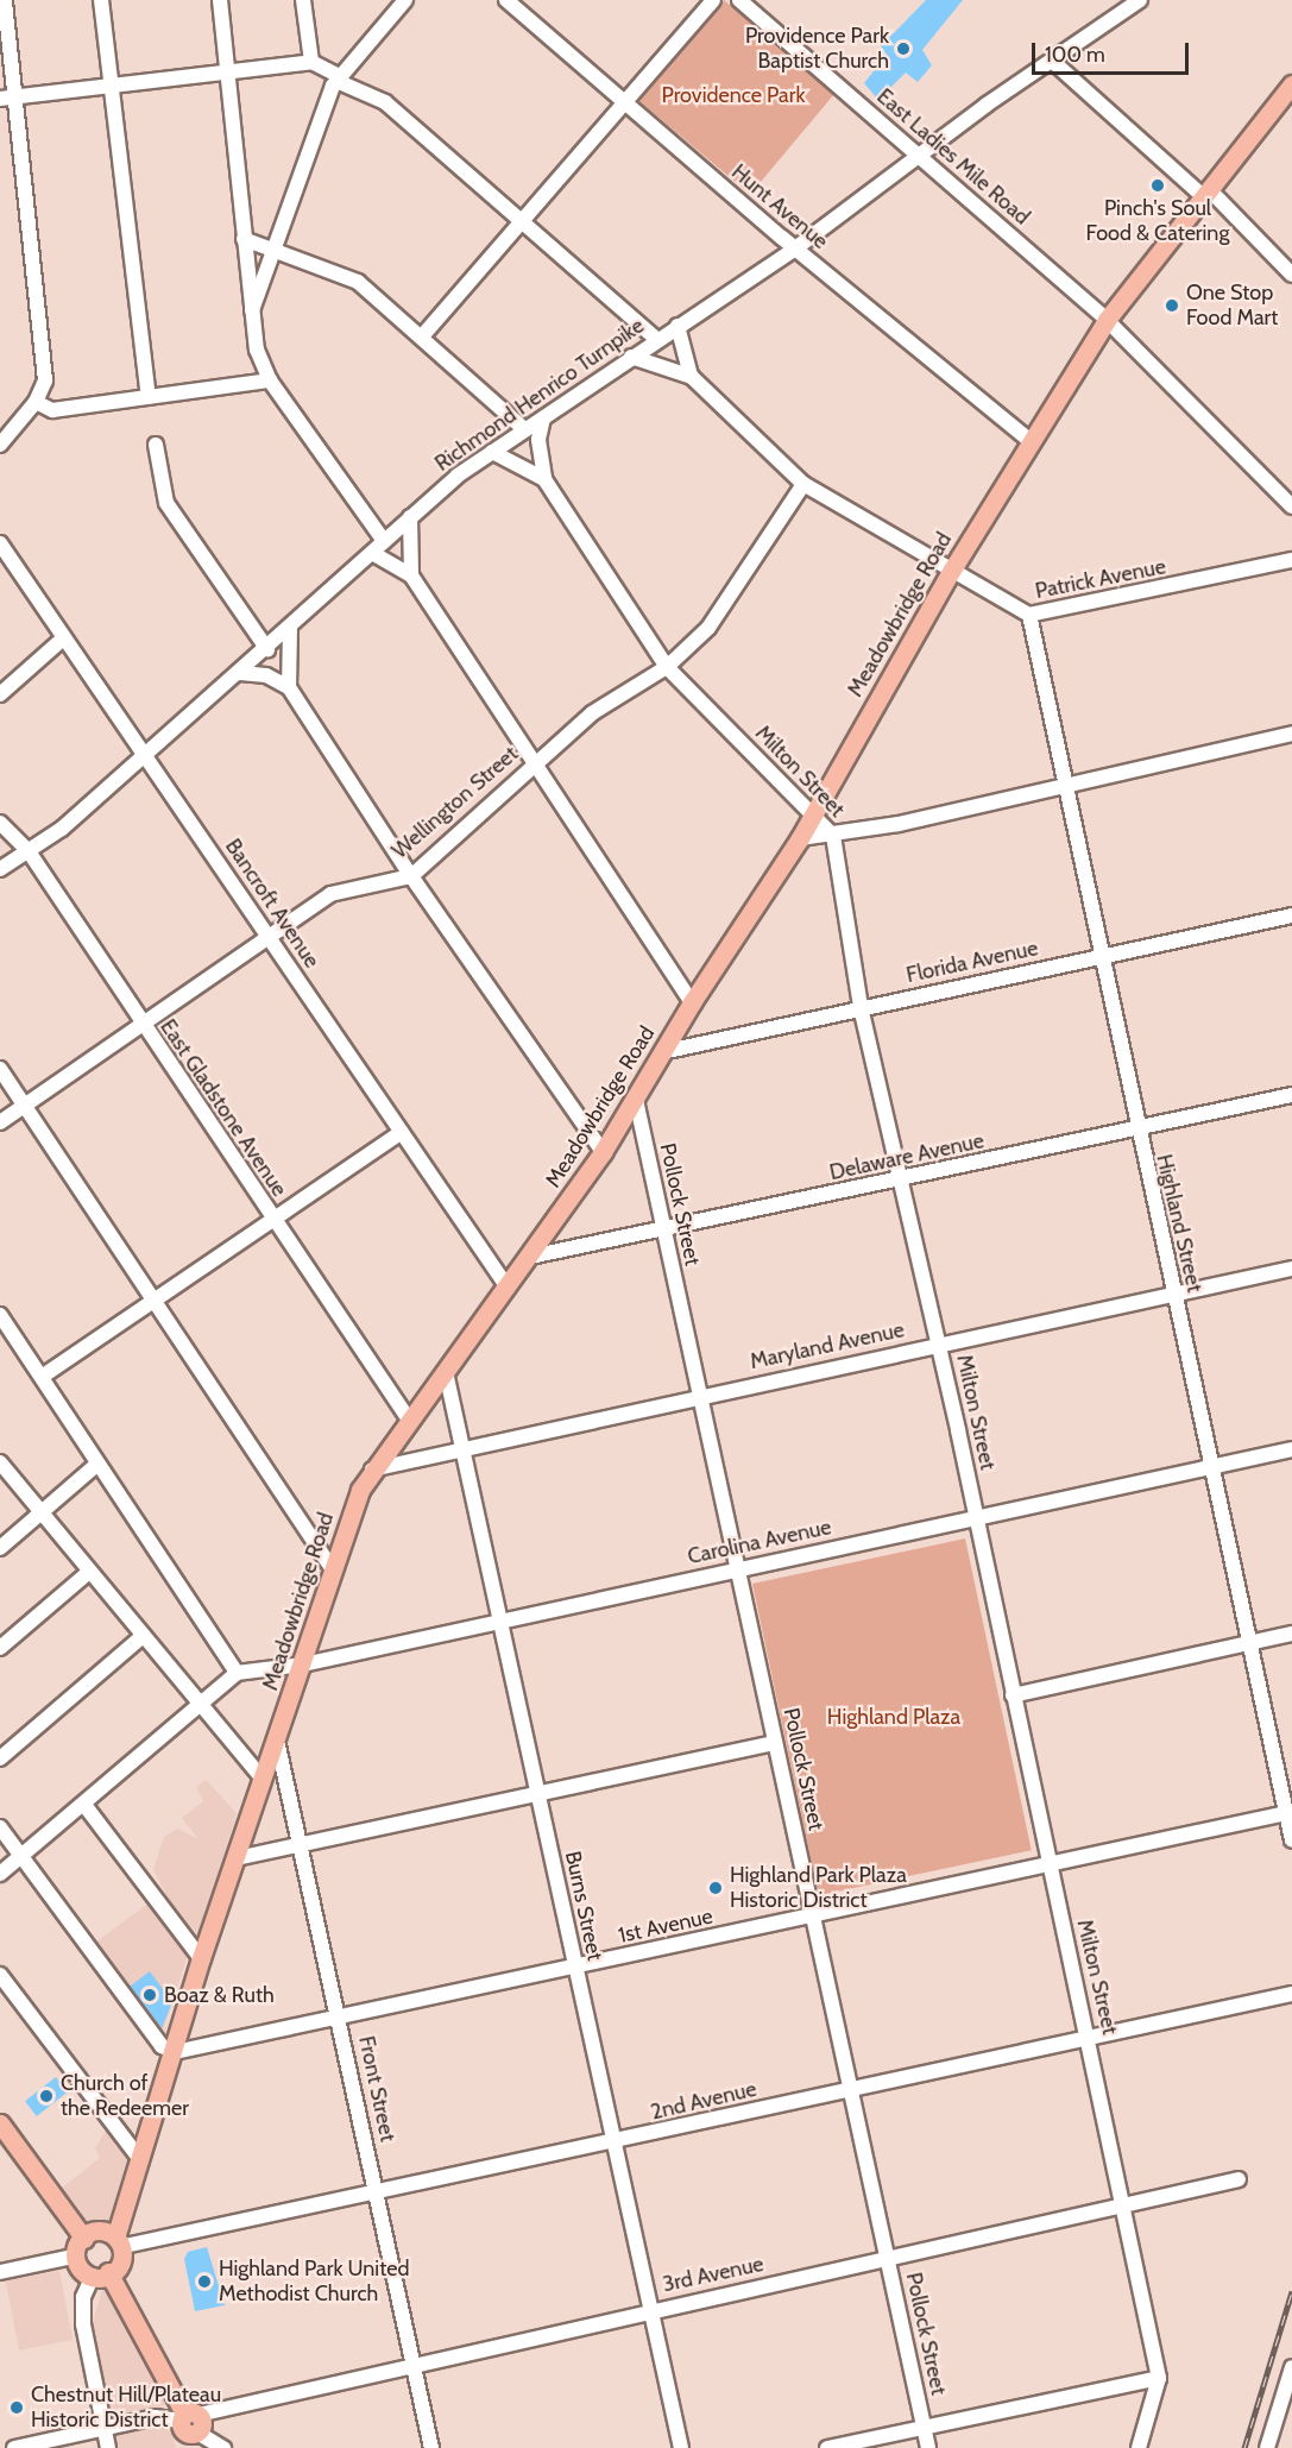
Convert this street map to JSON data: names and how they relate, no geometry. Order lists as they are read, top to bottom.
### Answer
{
  "streets": {
    "main road": ["Meadowbridge Road"],
    "street": [
      "East Ladies Mile Road",
      "Hunt Avenue",
      "Richmond Henrico Turnpike",
      "Patrick Avenue",
      "Milton Street",
      "Wellington Street",
      "Bancroft Avenue",
      "Florida Avenue",
      "East Gladstone Avenue",
      "Delaware Avenue",
      "Pollock Street",
      "Highland Street",
      "Maryland Avenue",
      "Carolina Avenue",
      "Burns Street",
      "1st Avenue",
      "Front Street",
      "2nd Avenue",
      "3rd Avenue"
    ]
  },
  "crossings": [
    ["East Ladies Mile Road", "Richmond Henrico Turnpike"],
    ["East Ladies Mile Road", "Meadowbridge Road"],
    ["Hunt Avenue", "Richmond Henrico Turnpike"],
    ["Hunt Avenue", "Meadowbridge Road"],
    ["Richmond Henrico Turnpike", "Patrick Avenue"],
    ["Richmond Henrico Turnpike", "Milton Street"],
    ["Richmond Henrico Turnpike", "Bancroft Avenue"],
    ["Richmond Henrico Turnpike", "East Gladstone Avenue"],
    ["Patrick Avenue", "Meadowbridge Road"],
    ["Patrick Avenue", "Wellington Street"],
    ["Patrick Avenue", "Highland Street"],
    ["Meadowbridge Road", "Milton Street"],
    ["Meadowbridge Road", "Bancroft Avenue"],
    ["Meadowbridge Road", "Florida Avenue"],
    ["Meadowbridge Road", "East Gladstone Avenue"],
    ["Meadowbridge Road", "Delaware Avenue"],
    ["Meadowbridge Road", "Pollock Street"],
    ["Meadowbridge Road", "Maryland Avenue"],
    ["Meadowbridge Road", "Carolina Avenue"],
    ["Meadowbridge Road", "Burns Street"],
    ["Meadowbridge Road", "1st Avenue"],
    ["Meadowbridge Road", "Front Street"],
    ["Meadowbridge Road", "2nd Avenue"],
    ["Milton Street", "Wellington Street"],
    ["Milton Street", "Florida Avenue"],
    ["Milton Street", "Delaware Avenue"],
    ["Milton Street", "Maryland Avenue"],
    ["Milton Street", "Carolina Avenue"],
    ["Milton Street", "1st Avenue"],
    ["Milton Street", "2nd Avenue"],
    ["Milton Street", "3rd Avenue"],
    ["Wellington Street", "Bancroft Avenue"],
    ["Wellington Street", "East Gladstone Avenue"],
    ["Florida Avenue", "Highland Street"],
    ["Delaware Avenue", "Pollock Street"],
    ["Delaware Avenue", "Highland Street"],
    ["Pollock Street", "Maryland Avenue"],
    ["Pollock Street", "Carolina Avenue"],
    ["Pollock Street", "1st Avenue"],
    ["Pollock Street", "2nd Avenue"],
    ["Pollock Street", "3rd Avenue"],
    ["Highland Street", "Maryland Avenue"],
    ["Highland Street", "Carolina Avenue"],
    ["Highland Street", "1st Avenue"],
    ["Maryland Avenue", "Burns Street"],
    ["Carolina Avenue", "Burns Street"],
    ["Burns Street", "1st Avenue"],
    ["Burns Street", "2nd Avenue"],
    ["Burns Street", "3rd Avenue"],
    ["1st Avenue", "Front Street"],
    ["Front Street", "2nd Avenue"],
    ["Front Street", "3rd Avenue"]
  ],
  "parks": ["Providence Park", "Highland Plaza"],
  "places": [
    "Providence Park Baptist Church",
    "Pinch's Soul Food & Catering",
    "One Stop Food Mart",
    "Highland Park Plaza Historic District",
    "Boaz & Ruth",
    "Church of the Redeemer",
    "Highland Park United Methodist Church",
    "Chestnut Hill/Plateau Historic District"
  ],
  "scale_bar": "100 m"
}
